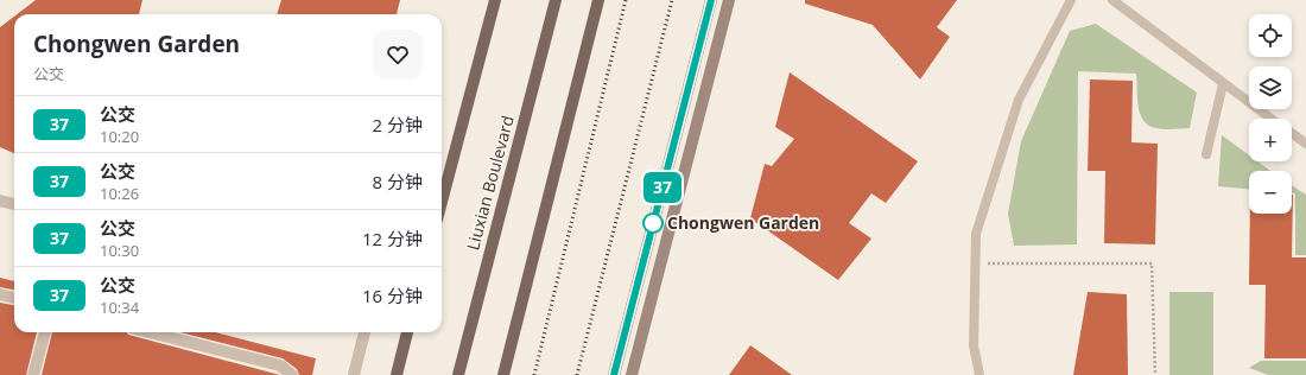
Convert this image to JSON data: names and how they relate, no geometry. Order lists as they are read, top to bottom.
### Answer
{
  "streets": {
    "main road": ["Liuxian Boulevard"]
  },
  "places": ["Chongwen Garden"],
  "lines": ["bus line 37"],
  "page": {
    "on_map": "37",
    "map_buttons": ["+", "−"],
    "heading": ["Chongwen Garden", "公交"],
    "list": [
      {
        "mark": "37",
        "name": "公交",
        "note": "10:20",
        "value": "2 分钟"
      },
      {
        "mark": "37",
        "name": "公交",
        "note": "10:26",
        "value": "8 分钟"
      },
      {
        "mark": "37",
        "name": "公交",
        "note": "10:30",
        "value": "12 分钟"
      },
      {
        "mark": "37",
        "name": "公交",
        "note": "10:34",
        "value": "16 分钟"
      }
    ]
  }
}
